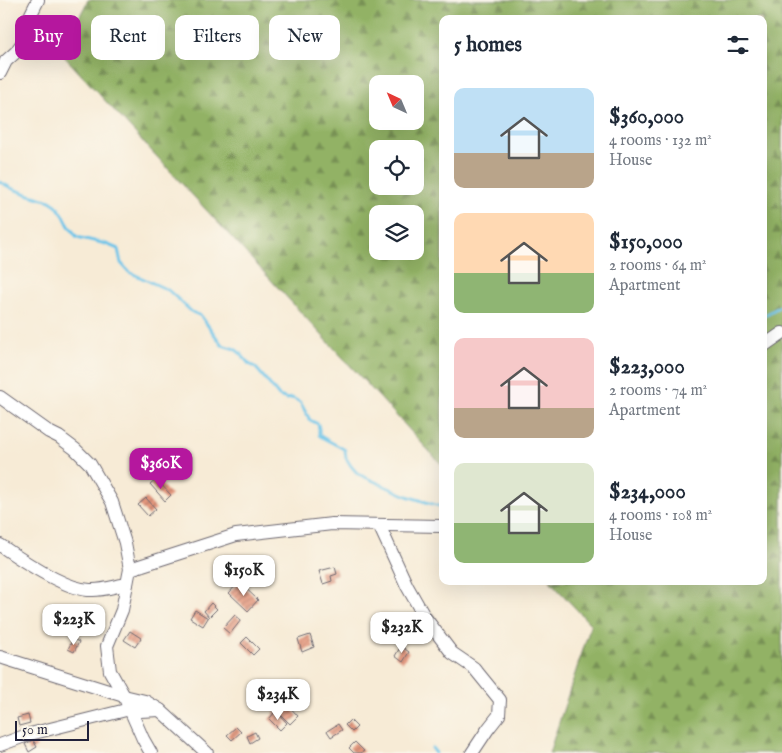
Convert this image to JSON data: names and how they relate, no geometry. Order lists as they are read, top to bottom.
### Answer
{
  "scale_bar": "50 m",
  "north": "top left",
  "page": {
    "chip": [
      "Buy",
      "Rent",
      "Filters",
      "New"
    ],
    "heading": "5 homes",
    "list": [
      {
        "name": "$360,000",
        "note": "4 rooms · 132 m² · House"
      },
      {
        "name": "$150,000",
        "note": "2 rooms · 64 m² · Apartment"
      },
      {
        "name": "$223,000",
        "note": "2 rooms · 74 m² · Apartment"
      },
      {
        "name": "$234,000",
        "note": "4 rooms · 108 m² · House"
      }
    ],
    "price": [
      "$360K",
      "$150K",
      "$223K",
      "$232K",
      "$234K"
    ],
    "scale": "50 m"
  }
}
